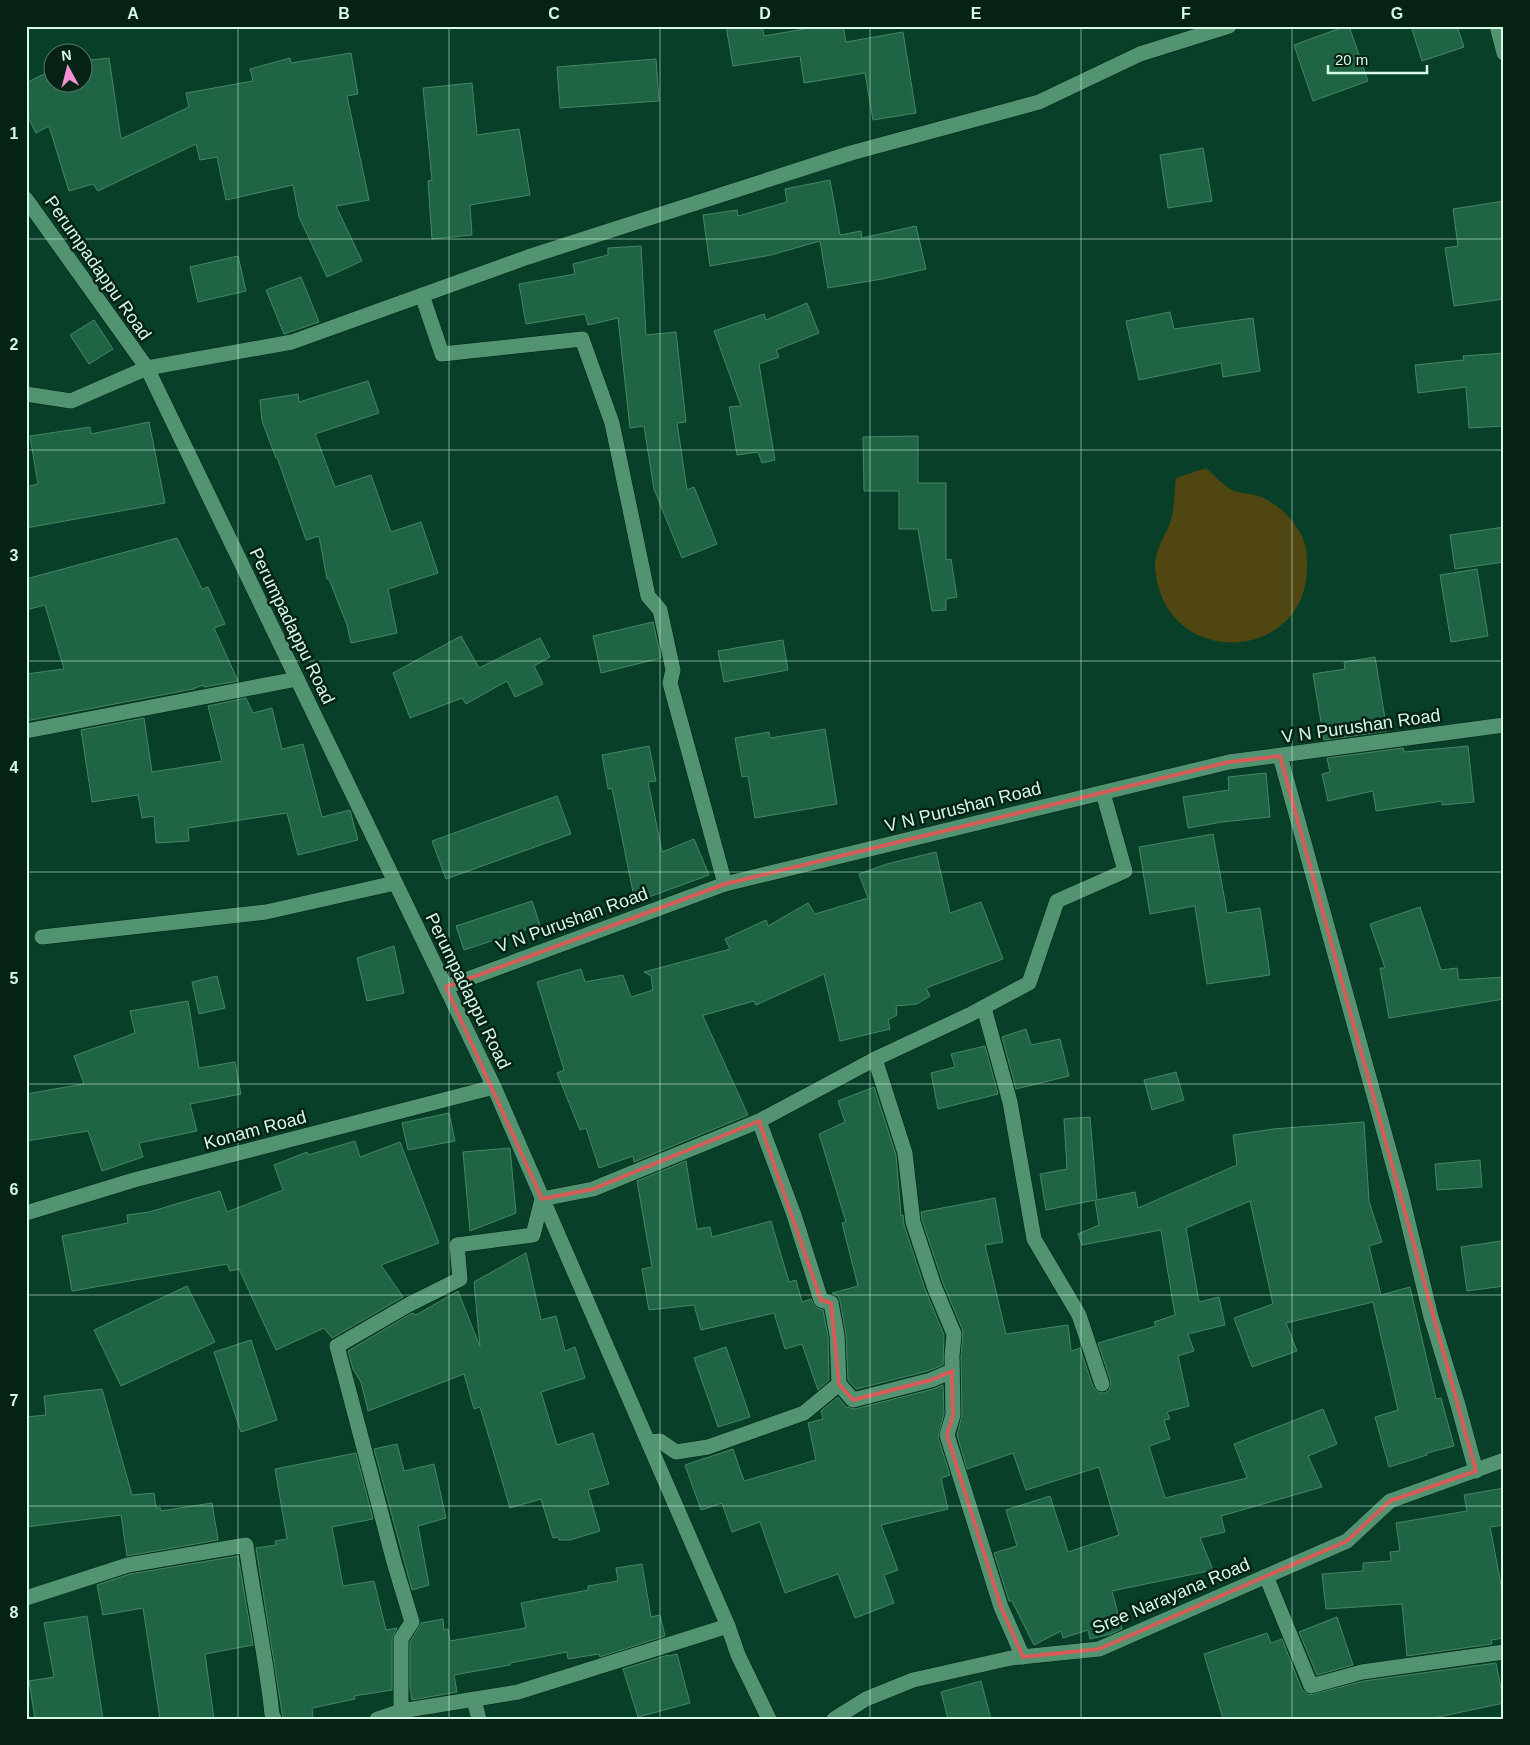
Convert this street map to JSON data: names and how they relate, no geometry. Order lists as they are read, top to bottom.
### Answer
{
  "streets": {
    "street": [
      "Perumpadappu Road",
      "V N Purushan Road",
      "Konam Road",
      "Sree Narayana Road"
    ]
  },
  "crossings": [
    ["Perumpadappu Road", "V N Purushan Road"],
    ["Perumpadappu Road", "Konam Road"]
  ],
  "scale_bar": "20 m",
  "north": "top",
  "grid": {
    "columns": [
      "A",
      "B",
      "C",
      "D",
      "E",
      "F",
      "G"
    ],
    "rows": [
      "1",
      "2",
      "3",
      "4",
      "5",
      "6",
      "7",
      "8"
    ]
  }
}
